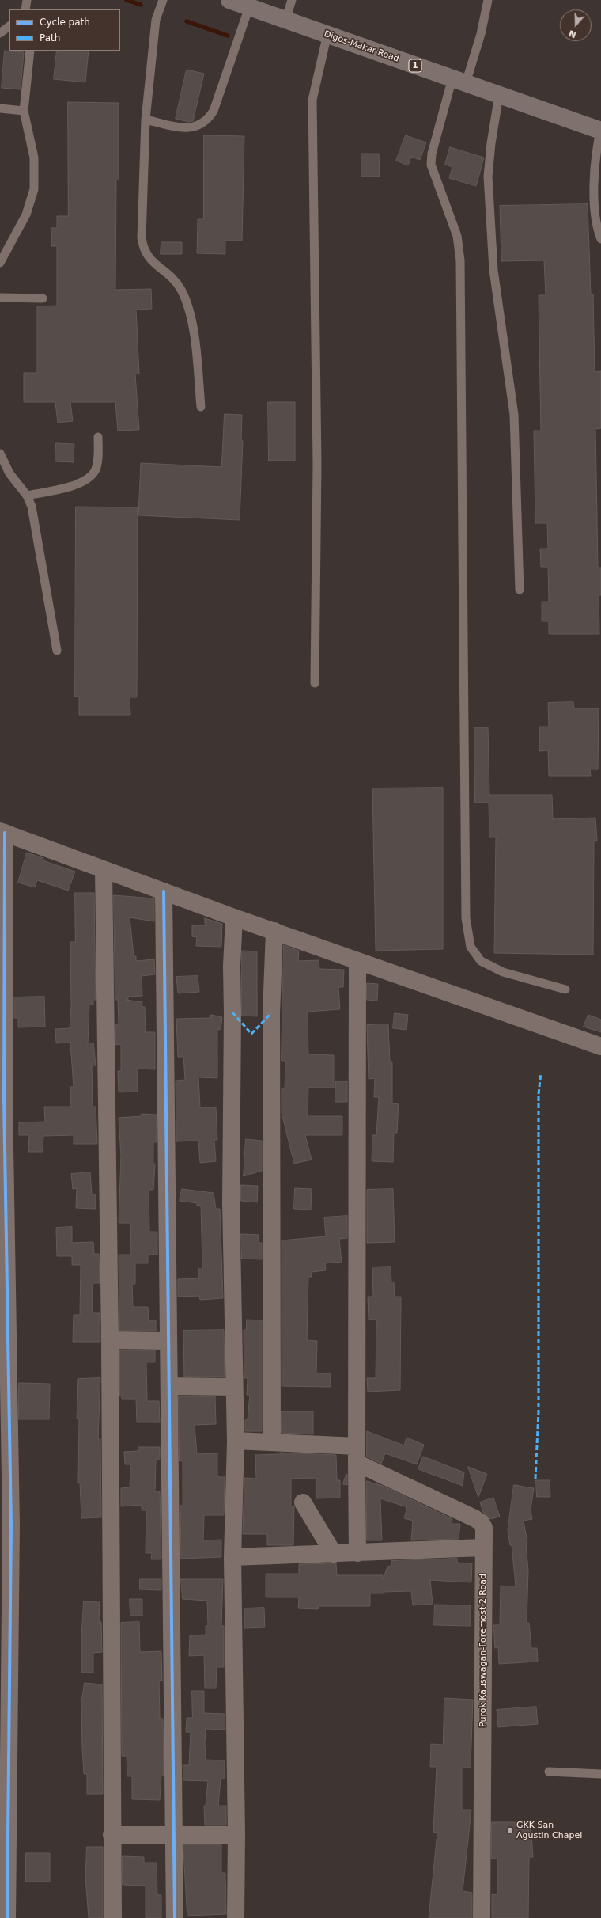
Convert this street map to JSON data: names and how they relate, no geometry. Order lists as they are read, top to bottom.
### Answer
{
  "streets": {
    "main road": ["Digos-Makar Road", "1"],
    "street": ["Purok Kauswagan-Foremost 2 Road"]
  },
  "places": ["GKK San Agustin Chapel"],
  "legend": ["Cycle path", "Path"],
  "north": "bottom"
}
